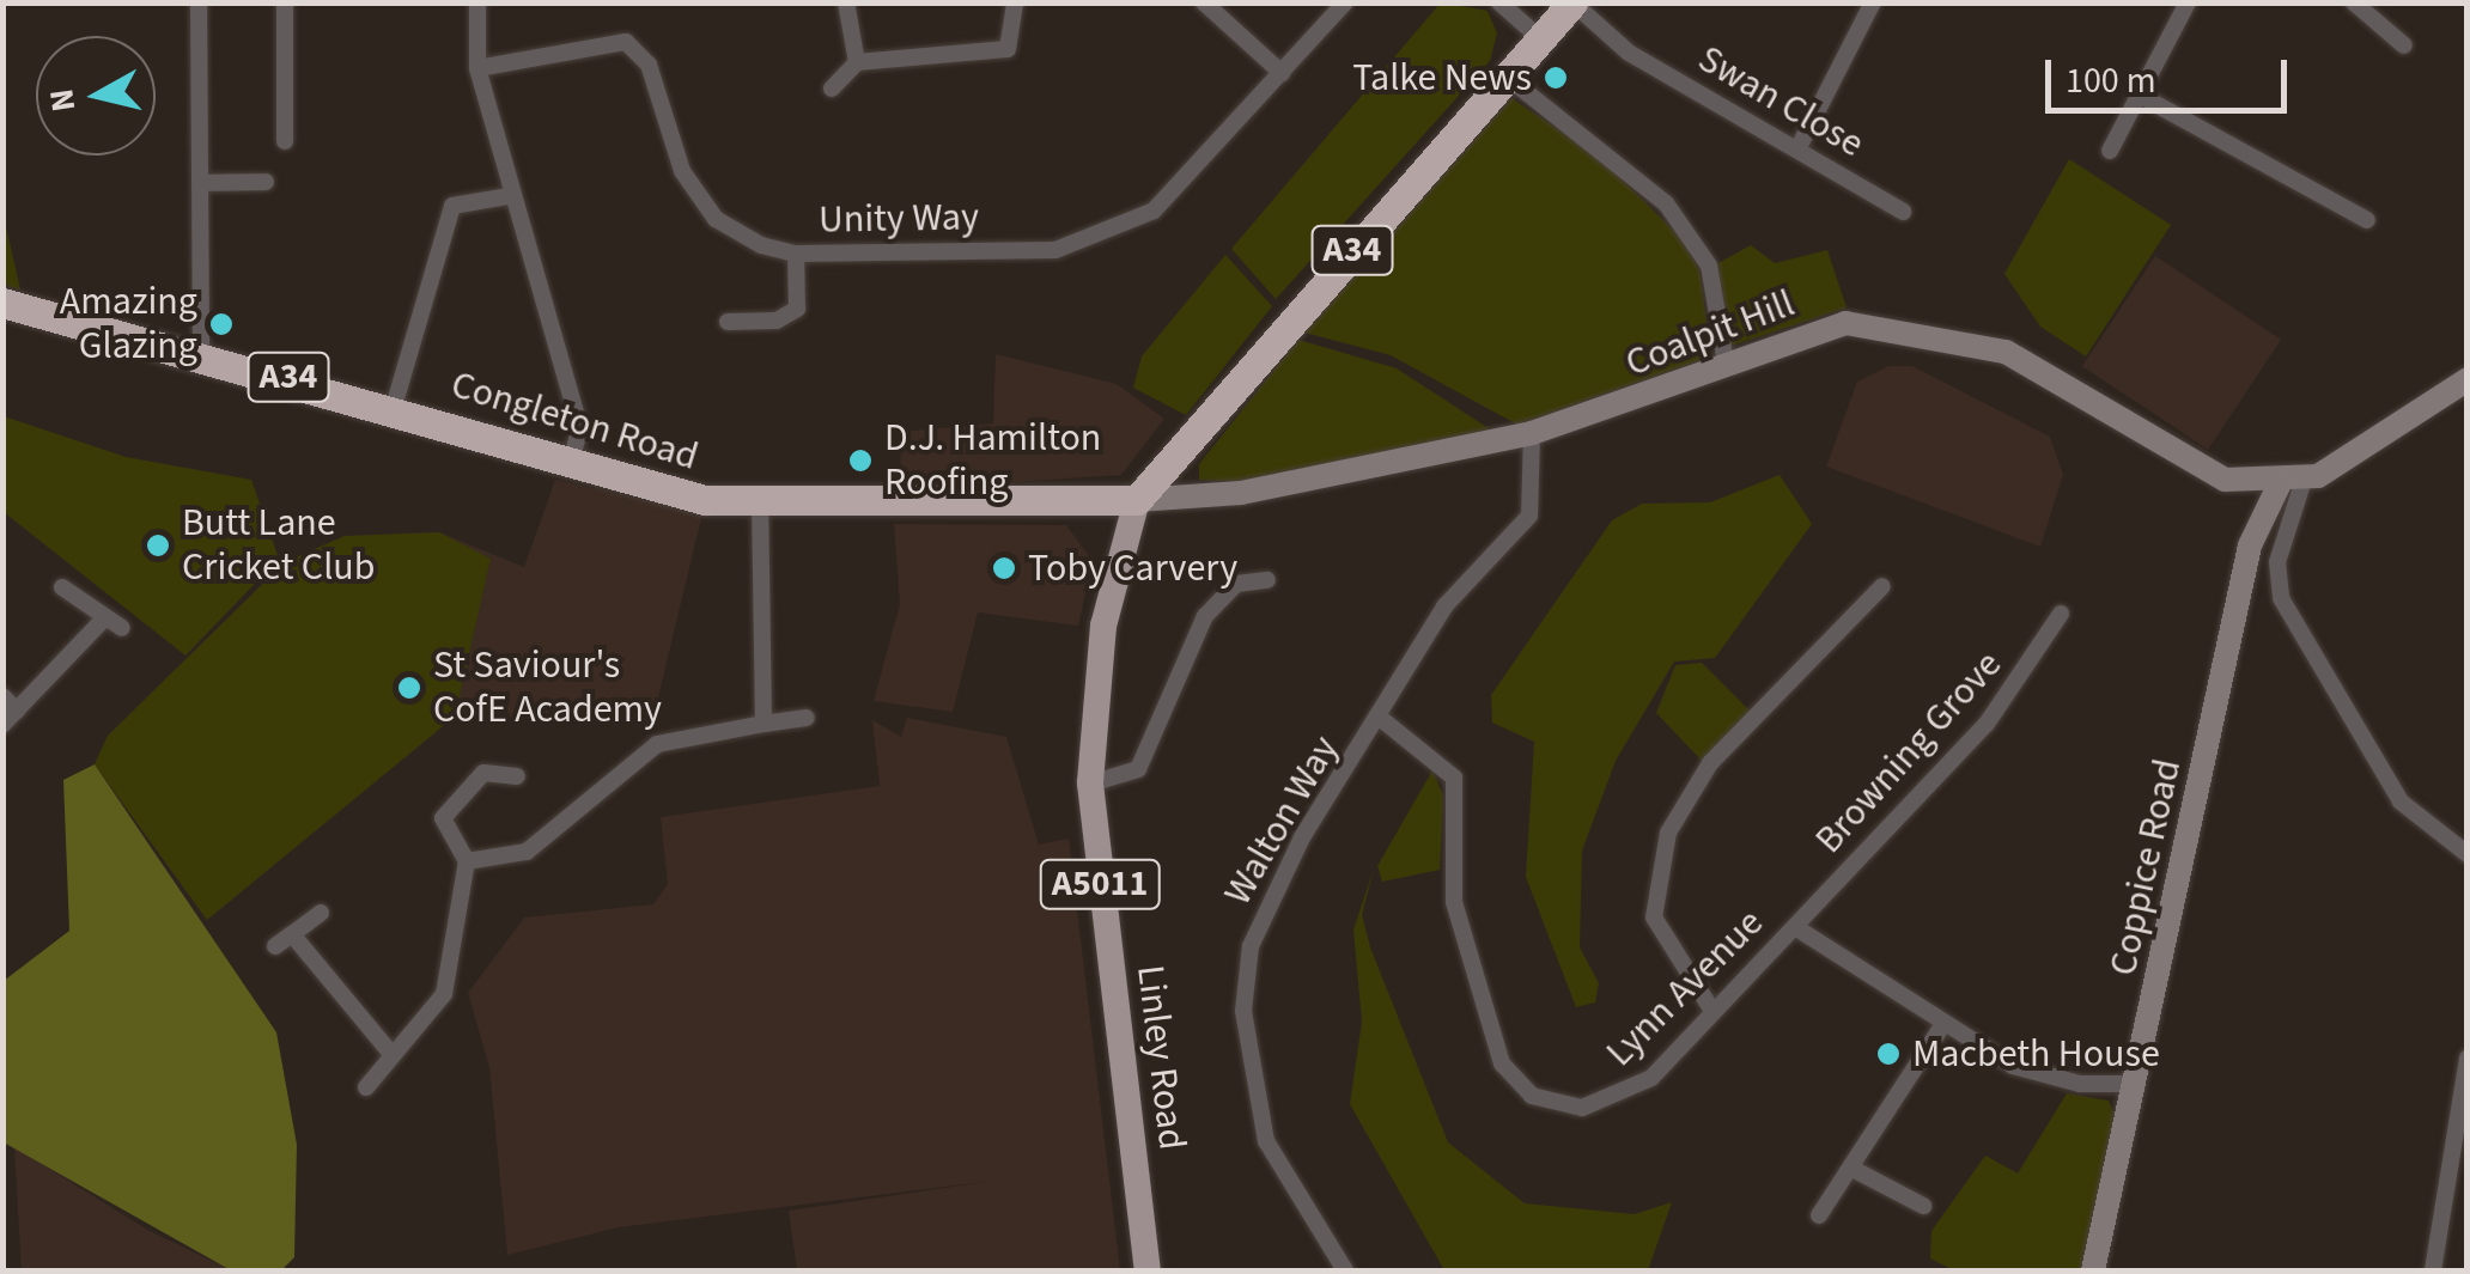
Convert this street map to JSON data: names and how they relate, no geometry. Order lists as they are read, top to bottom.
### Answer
{
  "streets": {
    "highway": ["A34", "Congleton Road"],
    "main road": ["A5011", "Linley Road"],
    "street": [
      "Swan Close",
      "Unity Way",
      "Coalpit Hill",
      "Browning Grove",
      "Walton Way",
      "Coppice Road",
      "Lynn Avenue"
    ]
  },
  "crossings": [
    ["Swan Close", "A34"],
    ["A34", "Coalpit Hill"],
    ["A34", "Congleton Road"],
    ["A34", "Linley Road"],
    ["Coalpit Hill", "Congleton Road"],
    ["Coalpit Hill", "Walton Way"],
    ["Coalpit Hill", "Coppice Road"],
    ["Coalpit Hill", "Linley Road"],
    ["Congleton Road", "Linley Road"],
    ["Browning Grove", "Lynn Avenue"],
    ["Walton Way", "Lynn Avenue"],
    ["Coppice Road", "Lynn Avenue"]
  ],
  "places": [
    "Talke News",
    "Amazing Glazing",
    "D.J. Hamilton Roofing",
    "Butt Lane Cricket Club",
    "Toby Carvery",
    "St Saviour's CofE Academy",
    "Macbeth House"
  ],
  "scale_bar": "100 m",
  "north": "left"
}
